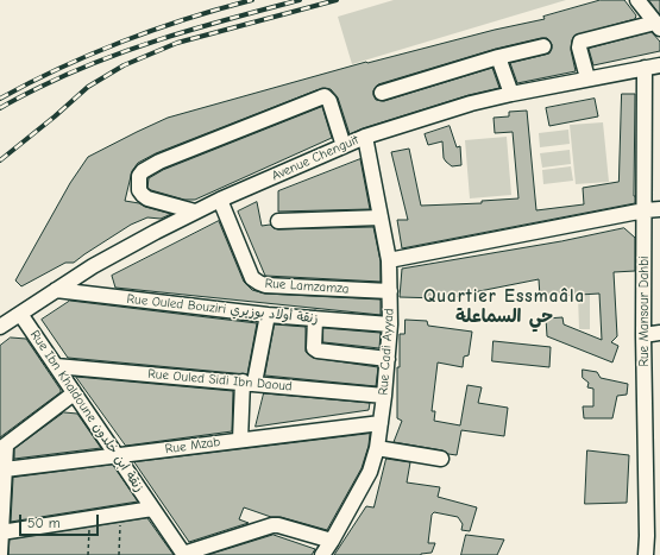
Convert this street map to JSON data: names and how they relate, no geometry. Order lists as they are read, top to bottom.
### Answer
{
  "streets": {
    "street": [
      "Avenue Chenguit",
      "Rue Lamzamza",
      "Rue Ouled Bouziri زنقة أولاد بوزيري",
      "Rue Mansour Dahbi",
      "Rue Cadi Ayyad",
      "Rue Ouled Sidi Ibn Daoud",
      "Rue Ibn Khaldoune زنقة ابن خلدون",
      "Rue Mzab"
    ]
  },
  "crossings": [
    ["Avenue Chenguit", "Rue Lamzamza"],
    ["Avenue Chenguit", "Rue Ouled Bouziri زنقة أولاد بوزيري"],
    ["Avenue Chenguit", "Rue Mansour Dahbi"],
    ["Avenue Chenguit", "Rue Cadi Ayyad"],
    ["Avenue Chenguit", "Rue Ibn Khaldoune زنقة ابن خلدون"],
    ["Rue Lamzamza", "Rue Cadi Ayyad"],
    ["Rue Ouled Bouziri زنقة أولاد بوزيري", "Rue Cadi Ayyad"],
    ["Rue Cadi Ayyad", "Rue Ouled Sidi Ibn Daoud"],
    ["Rue Cadi Ayyad", "Rue Mzab"],
    ["Rue Ouled Sidi Ibn Daoud", "Rue Ibn Khaldoune زنقة ابن خلدون"],
    ["Rue Ibn Khaldoune زنقة ابن خلدون", "Rue Mzab"]
  ],
  "districts": ["Quartier Essmaâla حي السماعلة"],
  "scale_bar": "50 m"
}
